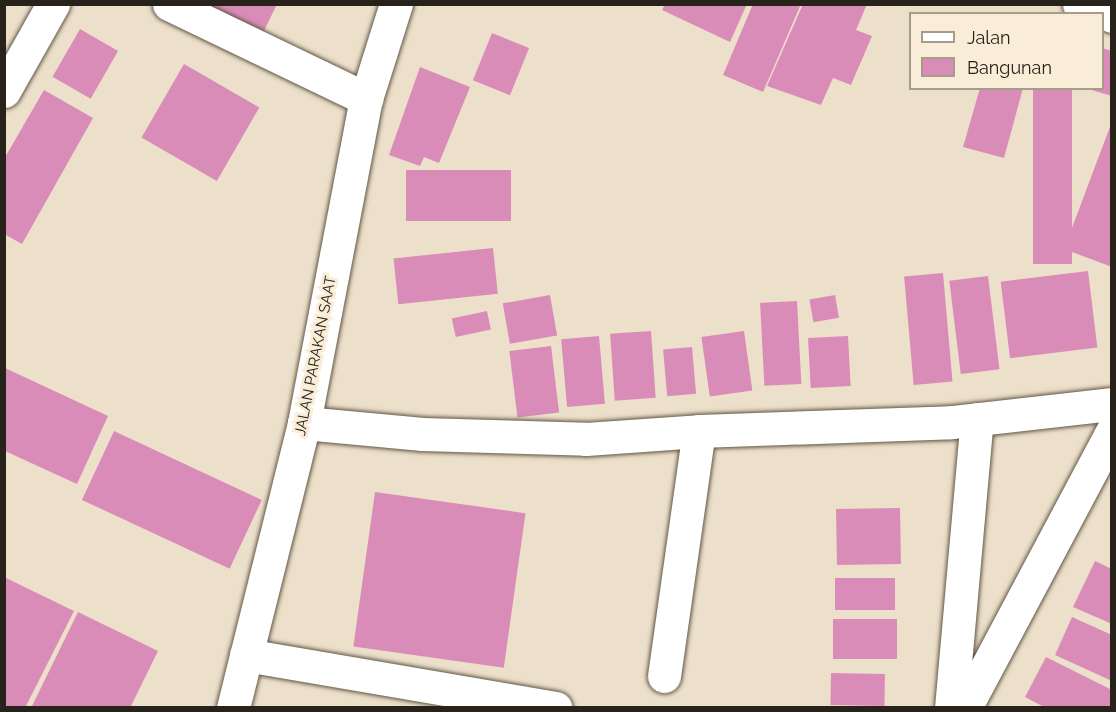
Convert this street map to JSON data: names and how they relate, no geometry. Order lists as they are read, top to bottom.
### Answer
{
  "streets": {
    "street": ["JALAN PARAKAN SAAT"]
  },
  "legend": ["Jalan", "Bangunan"]
}
